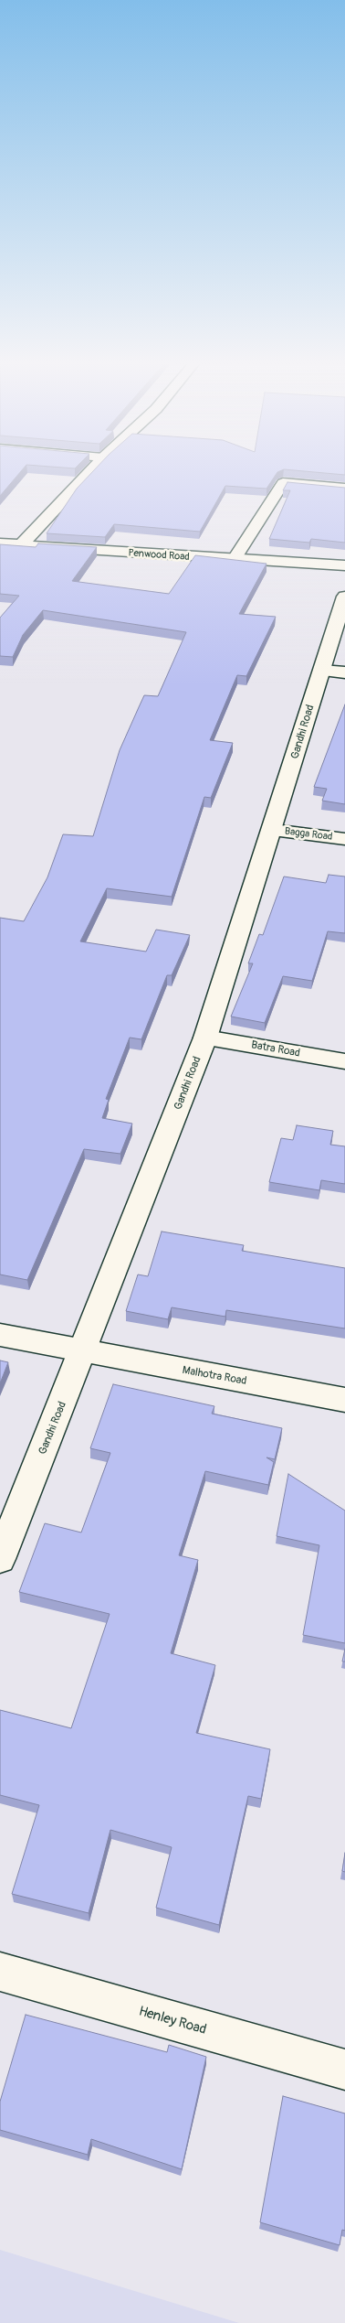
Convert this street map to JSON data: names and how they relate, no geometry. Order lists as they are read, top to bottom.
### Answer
{
  "streets": {
    "street": [
      "Penwood Road",
      "Gandhi Road",
      "Bagga Road",
      "Batra Road",
      "Malhotra Road",
      "Henley Road"
    ]
  },
  "crossings": [
    ["Gandhi Road", "Bagga Road"],
    ["Gandhi Road", "Batra Road"],
    ["Gandhi Road", "Malhotra Road"]
  ]
}
